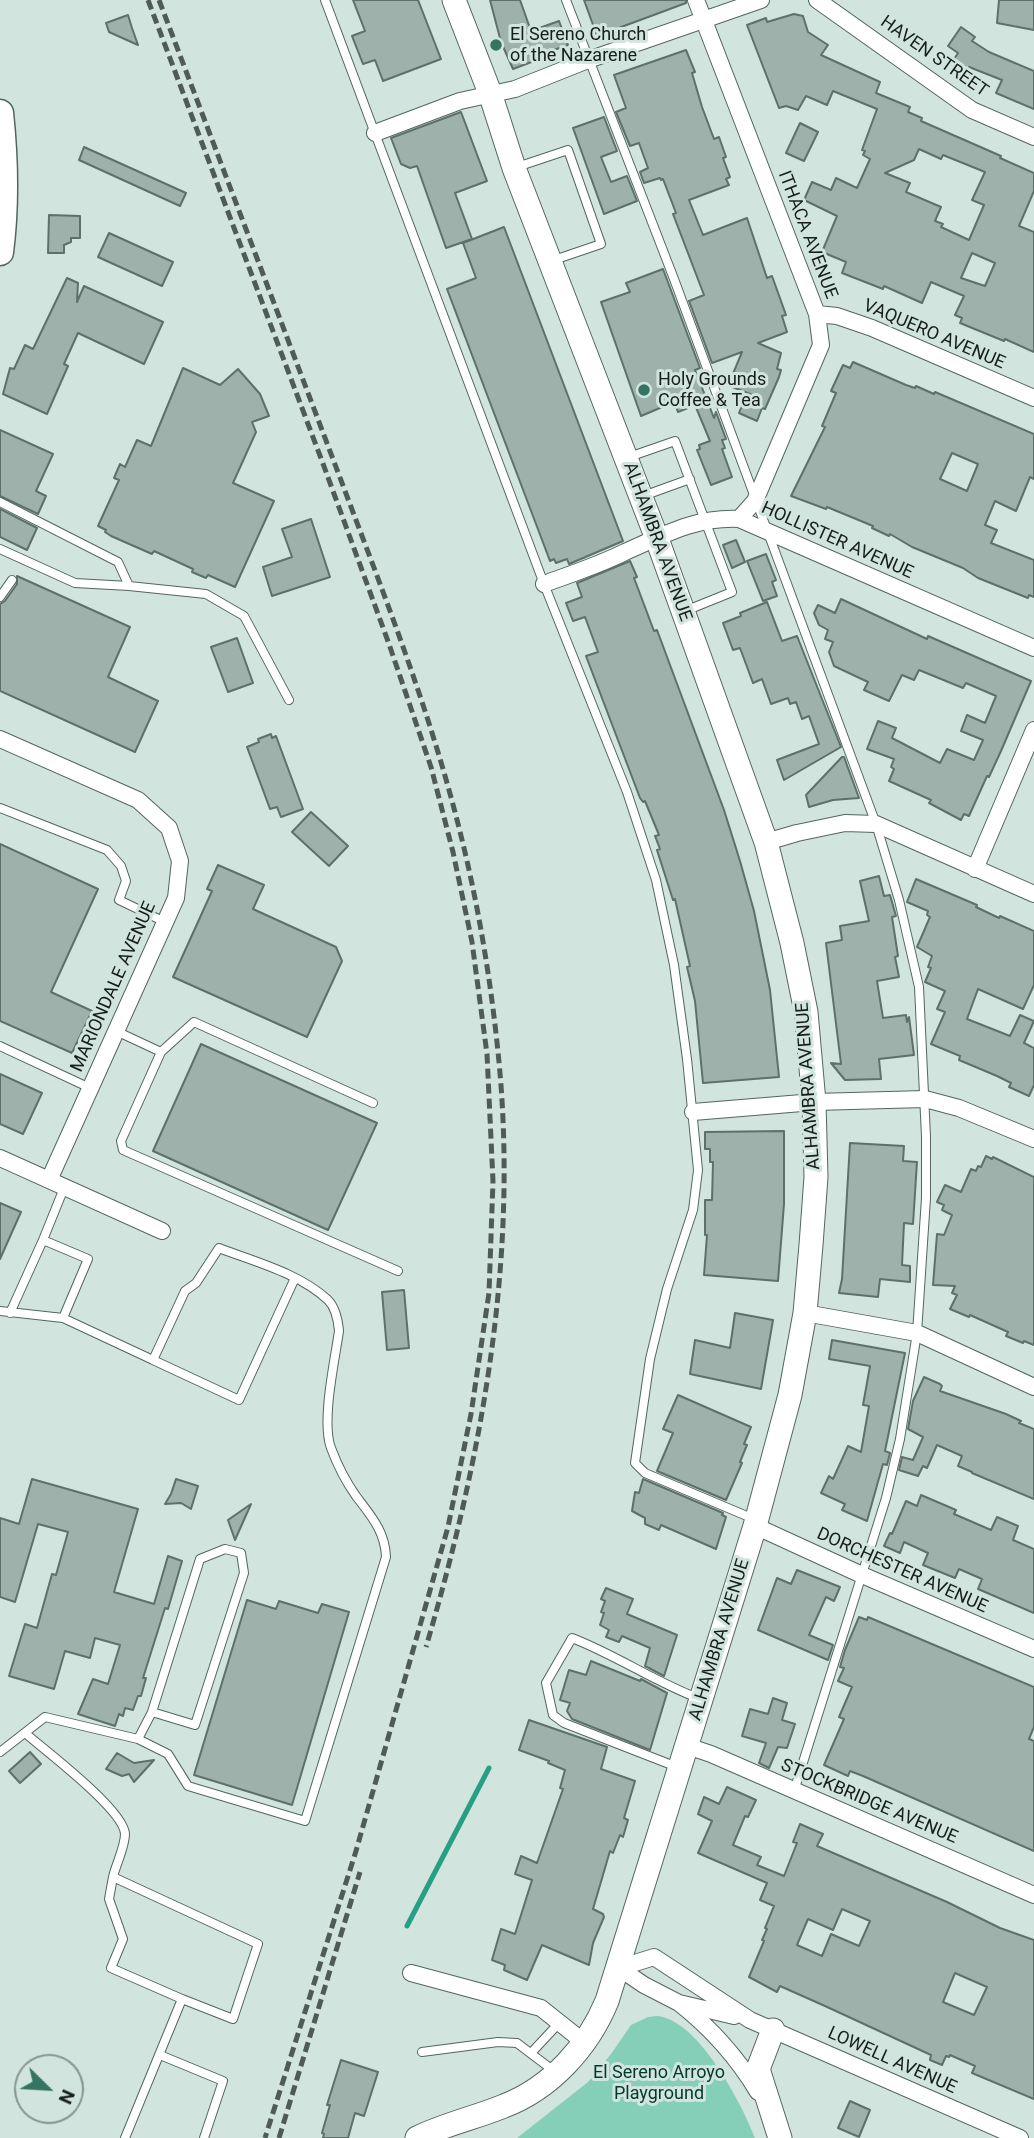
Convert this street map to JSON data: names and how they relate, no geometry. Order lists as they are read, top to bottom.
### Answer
{
  "streets": {
    "main road": ["ALHAMBRA AVENUE"],
    "street": [
      "HAVEN STREET",
      "ITHACA AVENUE",
      "VAQUERO AVENUE",
      "HOLLISTER AVENUE",
      "MARIONDALE AVENUE",
      "DORCHESTER AVENUE",
      "STOCKBRIDGE AVENUE",
      "LOWELL AVENUE"
    ]
  },
  "crossings": [
    ["ITHACA AVENUE", "VAQUERO AVENUE"],
    ["ITHACA AVENUE", "HOLLISTER AVENUE"],
    ["HOLLISTER AVENUE", "ALHAMBRA AVENUE"],
    ["ALHAMBRA AVENUE", "DORCHESTER AVENUE"],
    ["ALHAMBRA AVENUE", "STOCKBRIDGE AVENUE"],
    ["ALHAMBRA AVENUE", "LOWELL AVENUE"]
  ],
  "parks": ["El Sereno Arroyo Playground"],
  "places": ["El Sereno Church of the Nazarene", "Holy Grounds Coffee & Tea"],
  "north": "bottom right"
}
